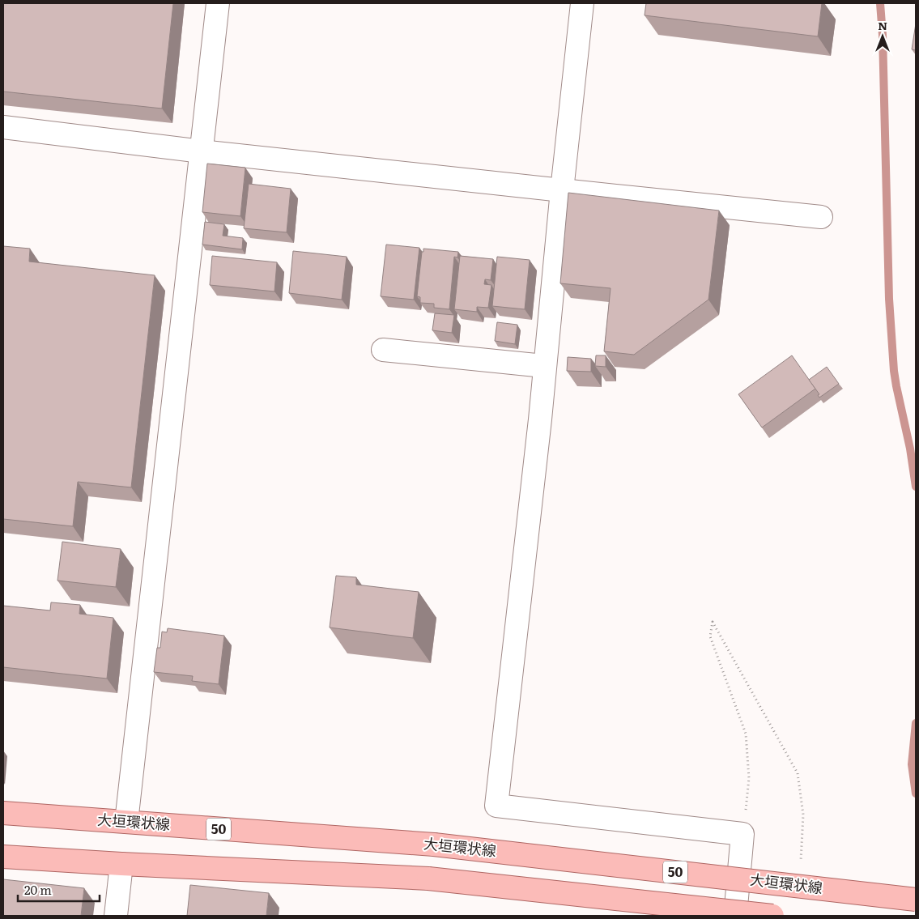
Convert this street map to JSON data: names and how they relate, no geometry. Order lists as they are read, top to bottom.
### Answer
{
  "streets": {
    "main road": ["大垣環状線", "50"]
  },
  "scale_bar": "20 m",
  "north": "top"
}
